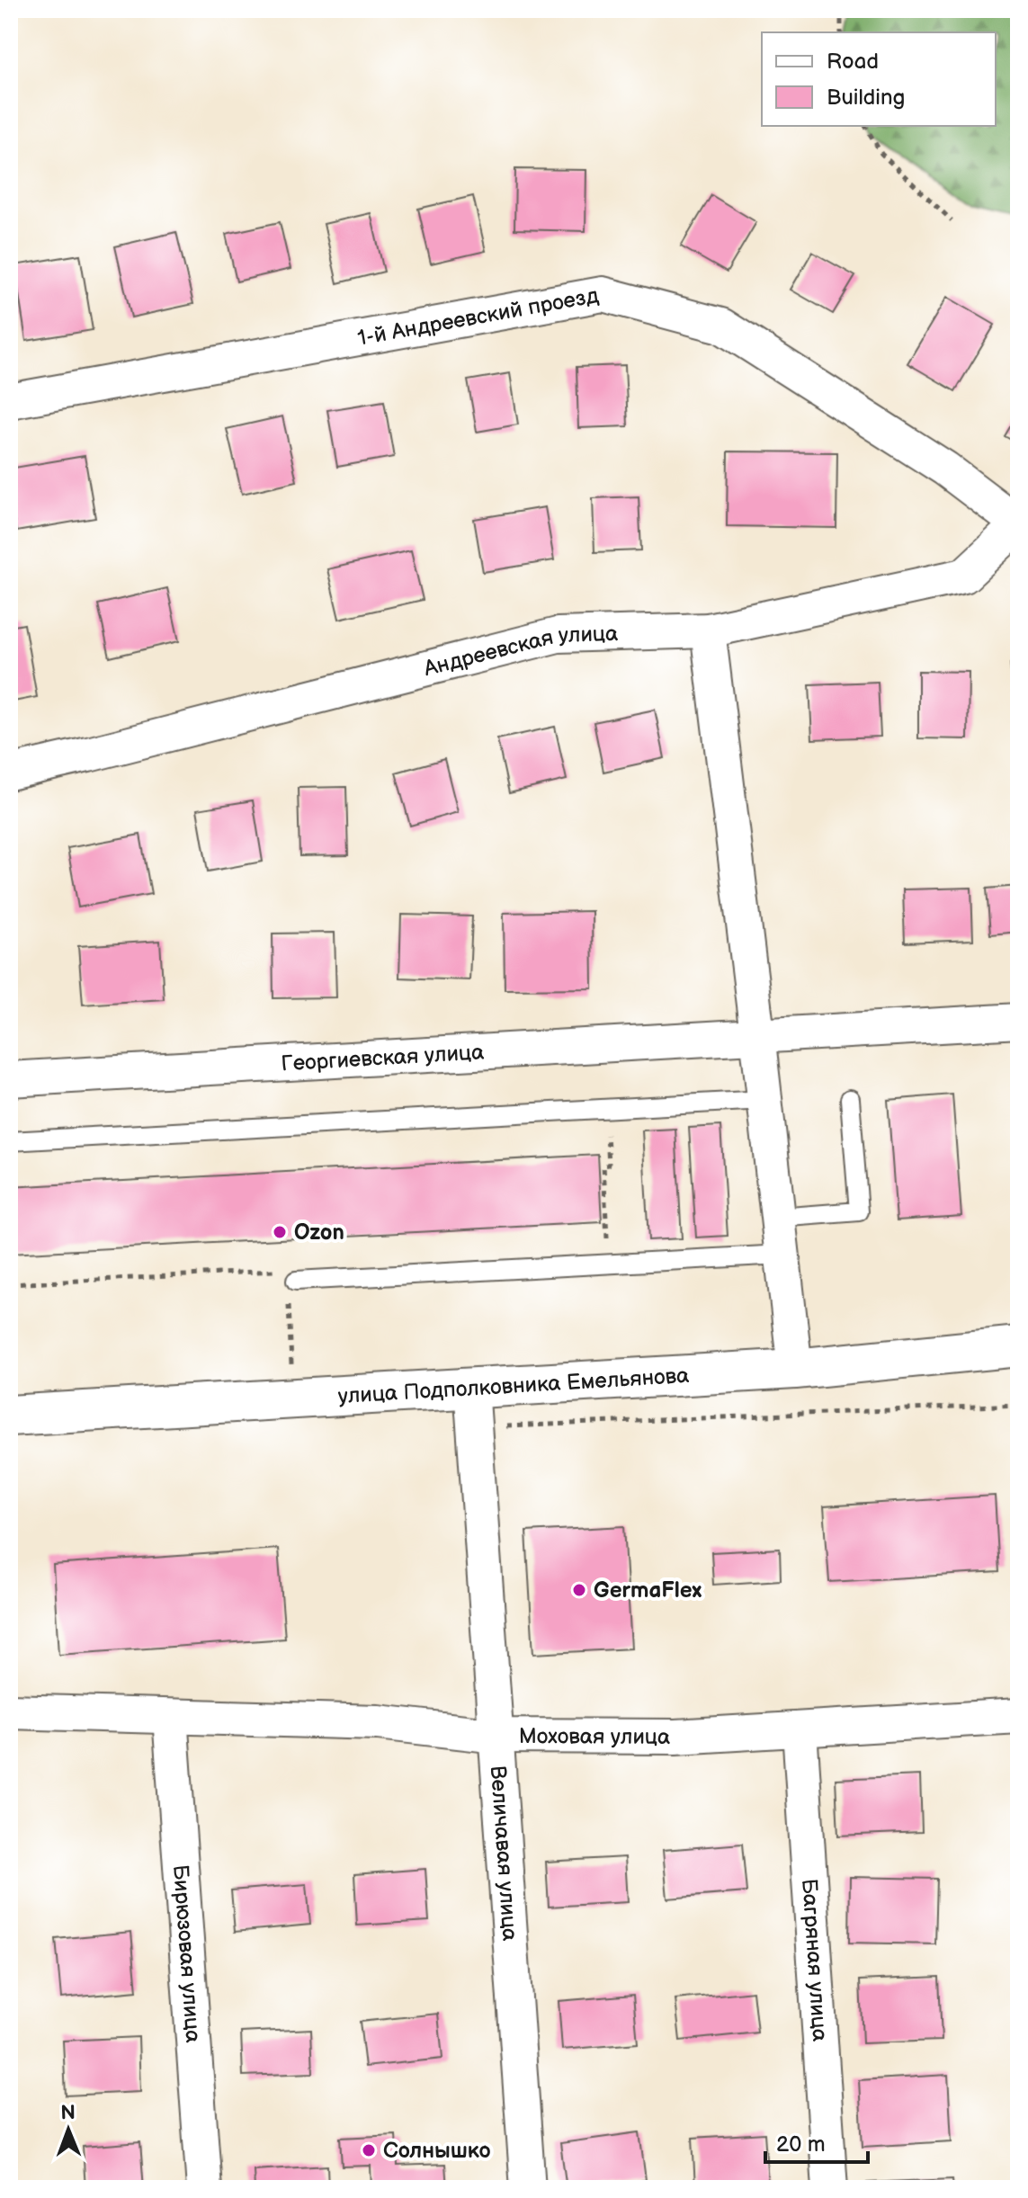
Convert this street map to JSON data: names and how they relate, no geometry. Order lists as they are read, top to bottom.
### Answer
{
  "streets": {
    "main road": ["улица Подполковника Емельянова"],
    "street": [
      "1-й Андреевский проезд",
      "Андреевская улица",
      "Георгиевская улица",
      "Моховая улица",
      "Величавая улица",
      "Бирюзовая улица",
      "Багряная улица"
    ]
  },
  "crossings": [
    ["1-й Андреевский проезд", "Андреевская улица"],
    ["улица Подполковника Емельянова", "Величавая улица"],
    ["Моховая улица", "Величавая улица"],
    ["Моховая улица", "Бирюзовая улица"],
    ["Моховая улица", "Багряная улица"]
  ],
  "places": ["Ozon", "GermaFlex", "Солнышко"],
  "legend": ["Road", "Building"],
  "scale_bar": "20 m",
  "north": "top"
}
